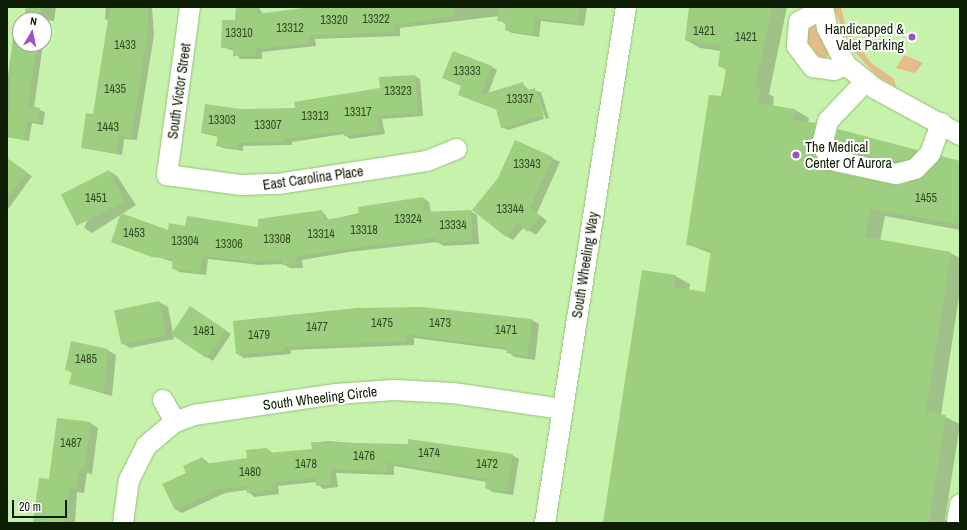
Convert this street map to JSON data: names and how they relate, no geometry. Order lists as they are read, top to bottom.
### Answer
{
  "streets": {
    "street": [
      "South Victor Street",
      "East Carolina Place",
      "South Wheeling Way",
      "South Wheeling Circle"
    ]
  },
  "crossings": [
    ["South Victor Street", "East Carolina Place"],
    ["South Wheeling Way", "South Wheeling Circle"]
  ],
  "places": ["Handicapped & Valet Parking", "The Medical Center Of Aurora"],
  "house_numbers": [
    "13322",
    "13320",
    "13312",
    "1421",
    "13310",
    "1421",
    "1433",
    "13333",
    "1435",
    "13323",
    "13337",
    "13317",
    "13313",
    "13303",
    "13307",
    "1443",
    "13343",
    "1451",
    "1455",
    "13344",
    "13324",
    "13334",
    "13318",
    "1453",
    "13314",
    "13308",
    "13304",
    "13306",
    "1475",
    "1473",
    "1477",
    "1471",
    "1481",
    "1479",
    "1485",
    "1487",
    "1474",
    "1476",
    "1478",
    "1472",
    "1480"
  ],
  "scale_bar": "20 m",
  "north": "top"
}
